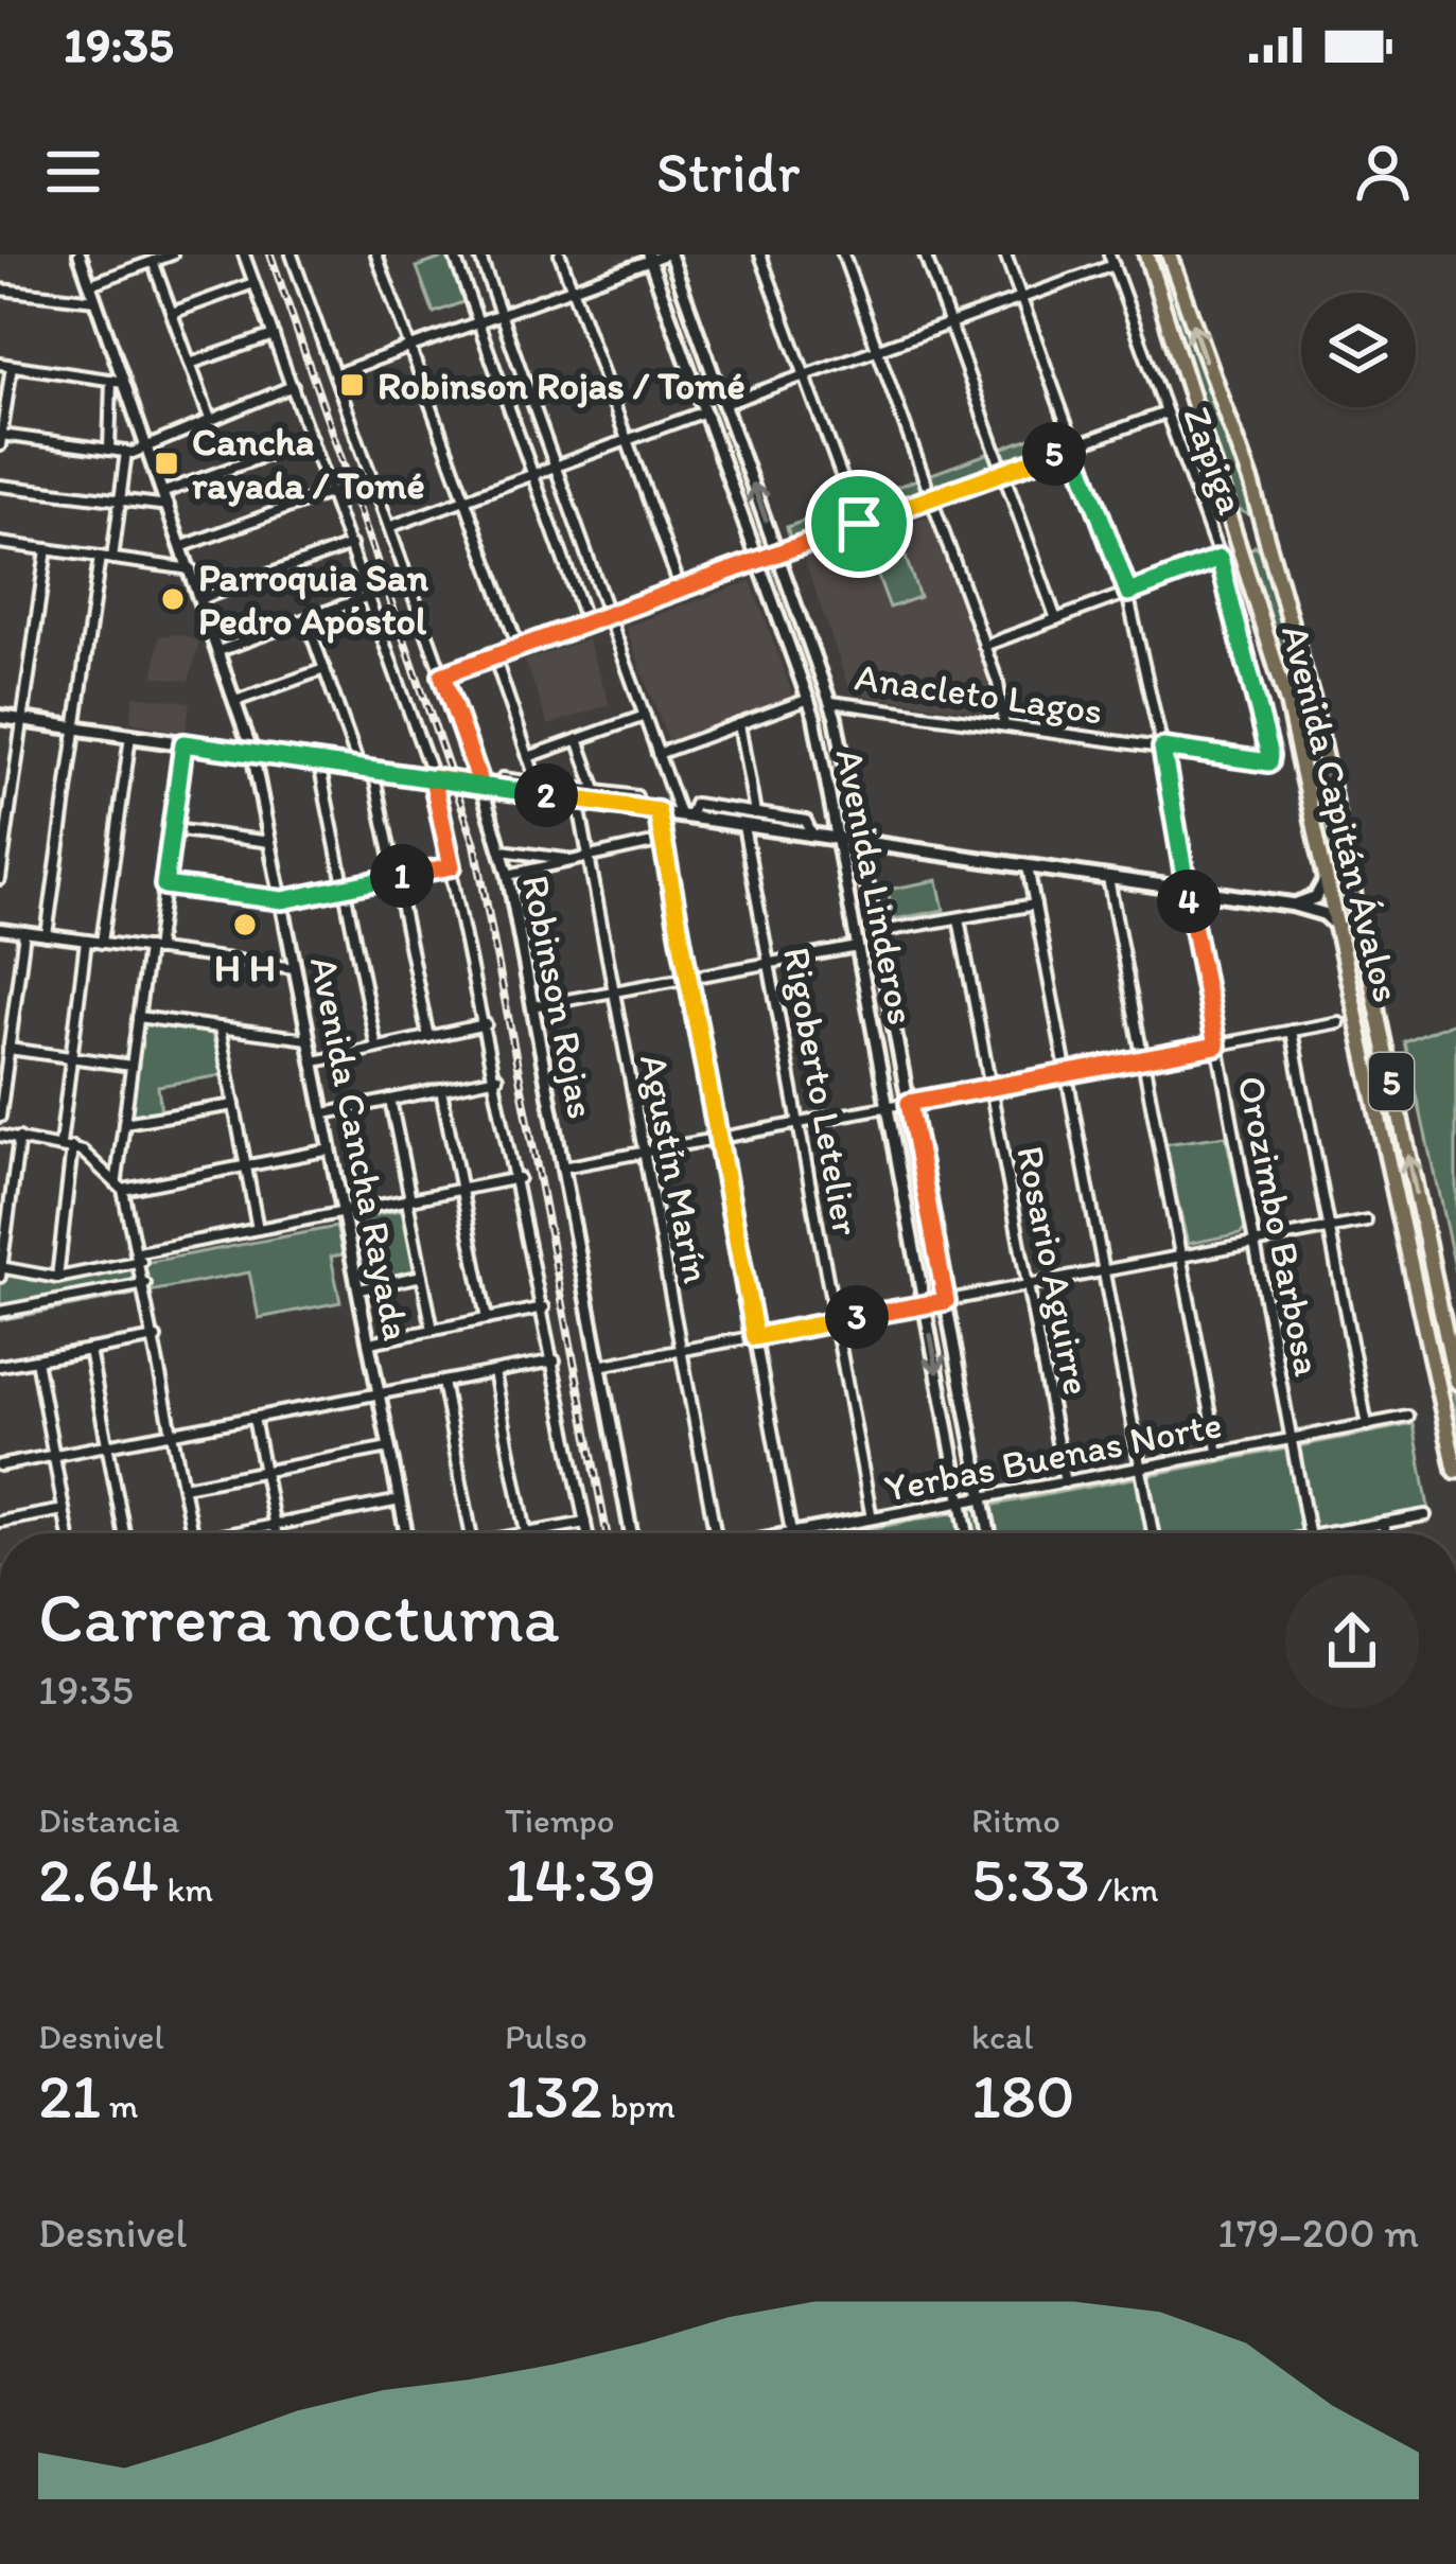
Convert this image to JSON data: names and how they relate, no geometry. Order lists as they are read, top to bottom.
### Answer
{
  "streets": {
    "highway": ["Avenida Capitán Ávalos", "5"],
    "street": [
      "Zapiga",
      "Anacleto Lagos",
      "Avenida Linderos",
      "Robinson Rojas",
      "Rigoberto Letelier",
      "Avenida Cancha Rayada",
      "Agustín Marín",
      "Orozimbo Barbosa",
      "Rosario Aguirre",
      "Yerbas Buenas Norte"
    ]
  },
  "crossings": [
    ["Zapiga", "Anacleto Lagos"],
    ["Anacleto Lagos", "Avenida Linderos"],
    ["Anacleto Lagos", "Orozimbo Barbosa"],
    ["Avenida Linderos", "Yerbas Buenas Norte"],
    ["Rigoberto Letelier", "Yerbas Buenas Norte"],
    ["Orozimbo Barbosa", "Yerbas Buenas Norte"],
    ["Rosario Aguirre", "Yerbas Buenas Norte"]
  ],
  "places": {
    "transit": ["Robinson Rojas / Tomé", "Cancha rayada / Tomé"],
    "other": ["Parroquia San Pedro Apóstol", "H H"]
  },
  "page": {
    "status": "19:35",
    "header": "Stridr",
    "pins": [
      "5",
      "2",
      "1",
      "4",
      "3"
    ],
    "heading": ["Carrera nocturna", "19:35"],
    "stats": [
      ["Distancia", "2.64 km"],
      ["Tiempo", "14:39"],
      ["Ritmo", "5:33 /km"],
      ["Desnivel", "21 m"],
      ["Pulso", "132 bpm"],
      ["kcal", "180"]
    ],
    "chart": ["Desnivel", "179–200 m"]
  }
}
